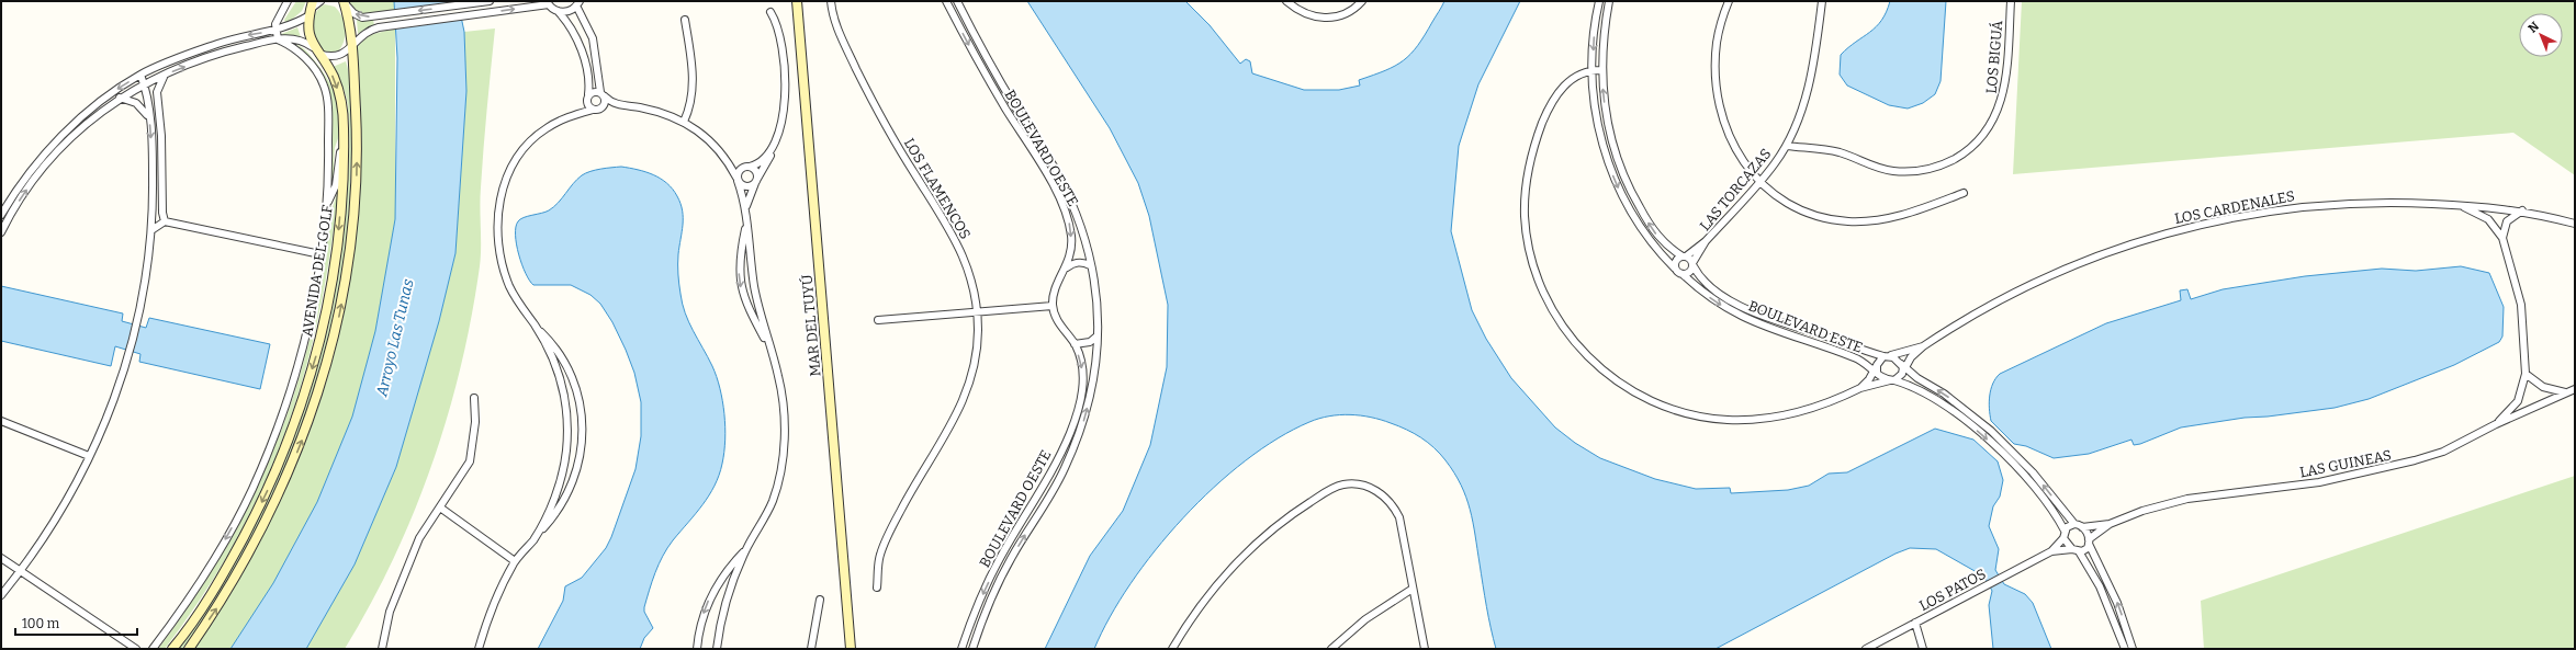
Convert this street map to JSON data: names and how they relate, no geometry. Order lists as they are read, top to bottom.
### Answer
{
  "streets": {
    "street": [
      "LOS BIGUÁ",
      "BOULEVARD OESTE",
      "LOS FLAMENCOS",
      "LAS TORCAZAS",
      "LOS CARDENALES",
      "AVENIDA DEL GOLF",
      "MAR DEL TUYÚ",
      "BOULEVARD ESTE",
      "LAS GUINEAS",
      "LOS PATOS"
    ]
  },
  "crossings": [
    ["LOS BIGUÁ", "LAS TORCAZAS"],
    ["LOS CARDENALES", "BOULEVARD ESTE"],
    ["LAS GUINEAS", "LOS PATOS"]
  ],
  "water": ["Arroyo Las Tunas"],
  "scale_bar": "100 m",
  "north": "top left"
}
